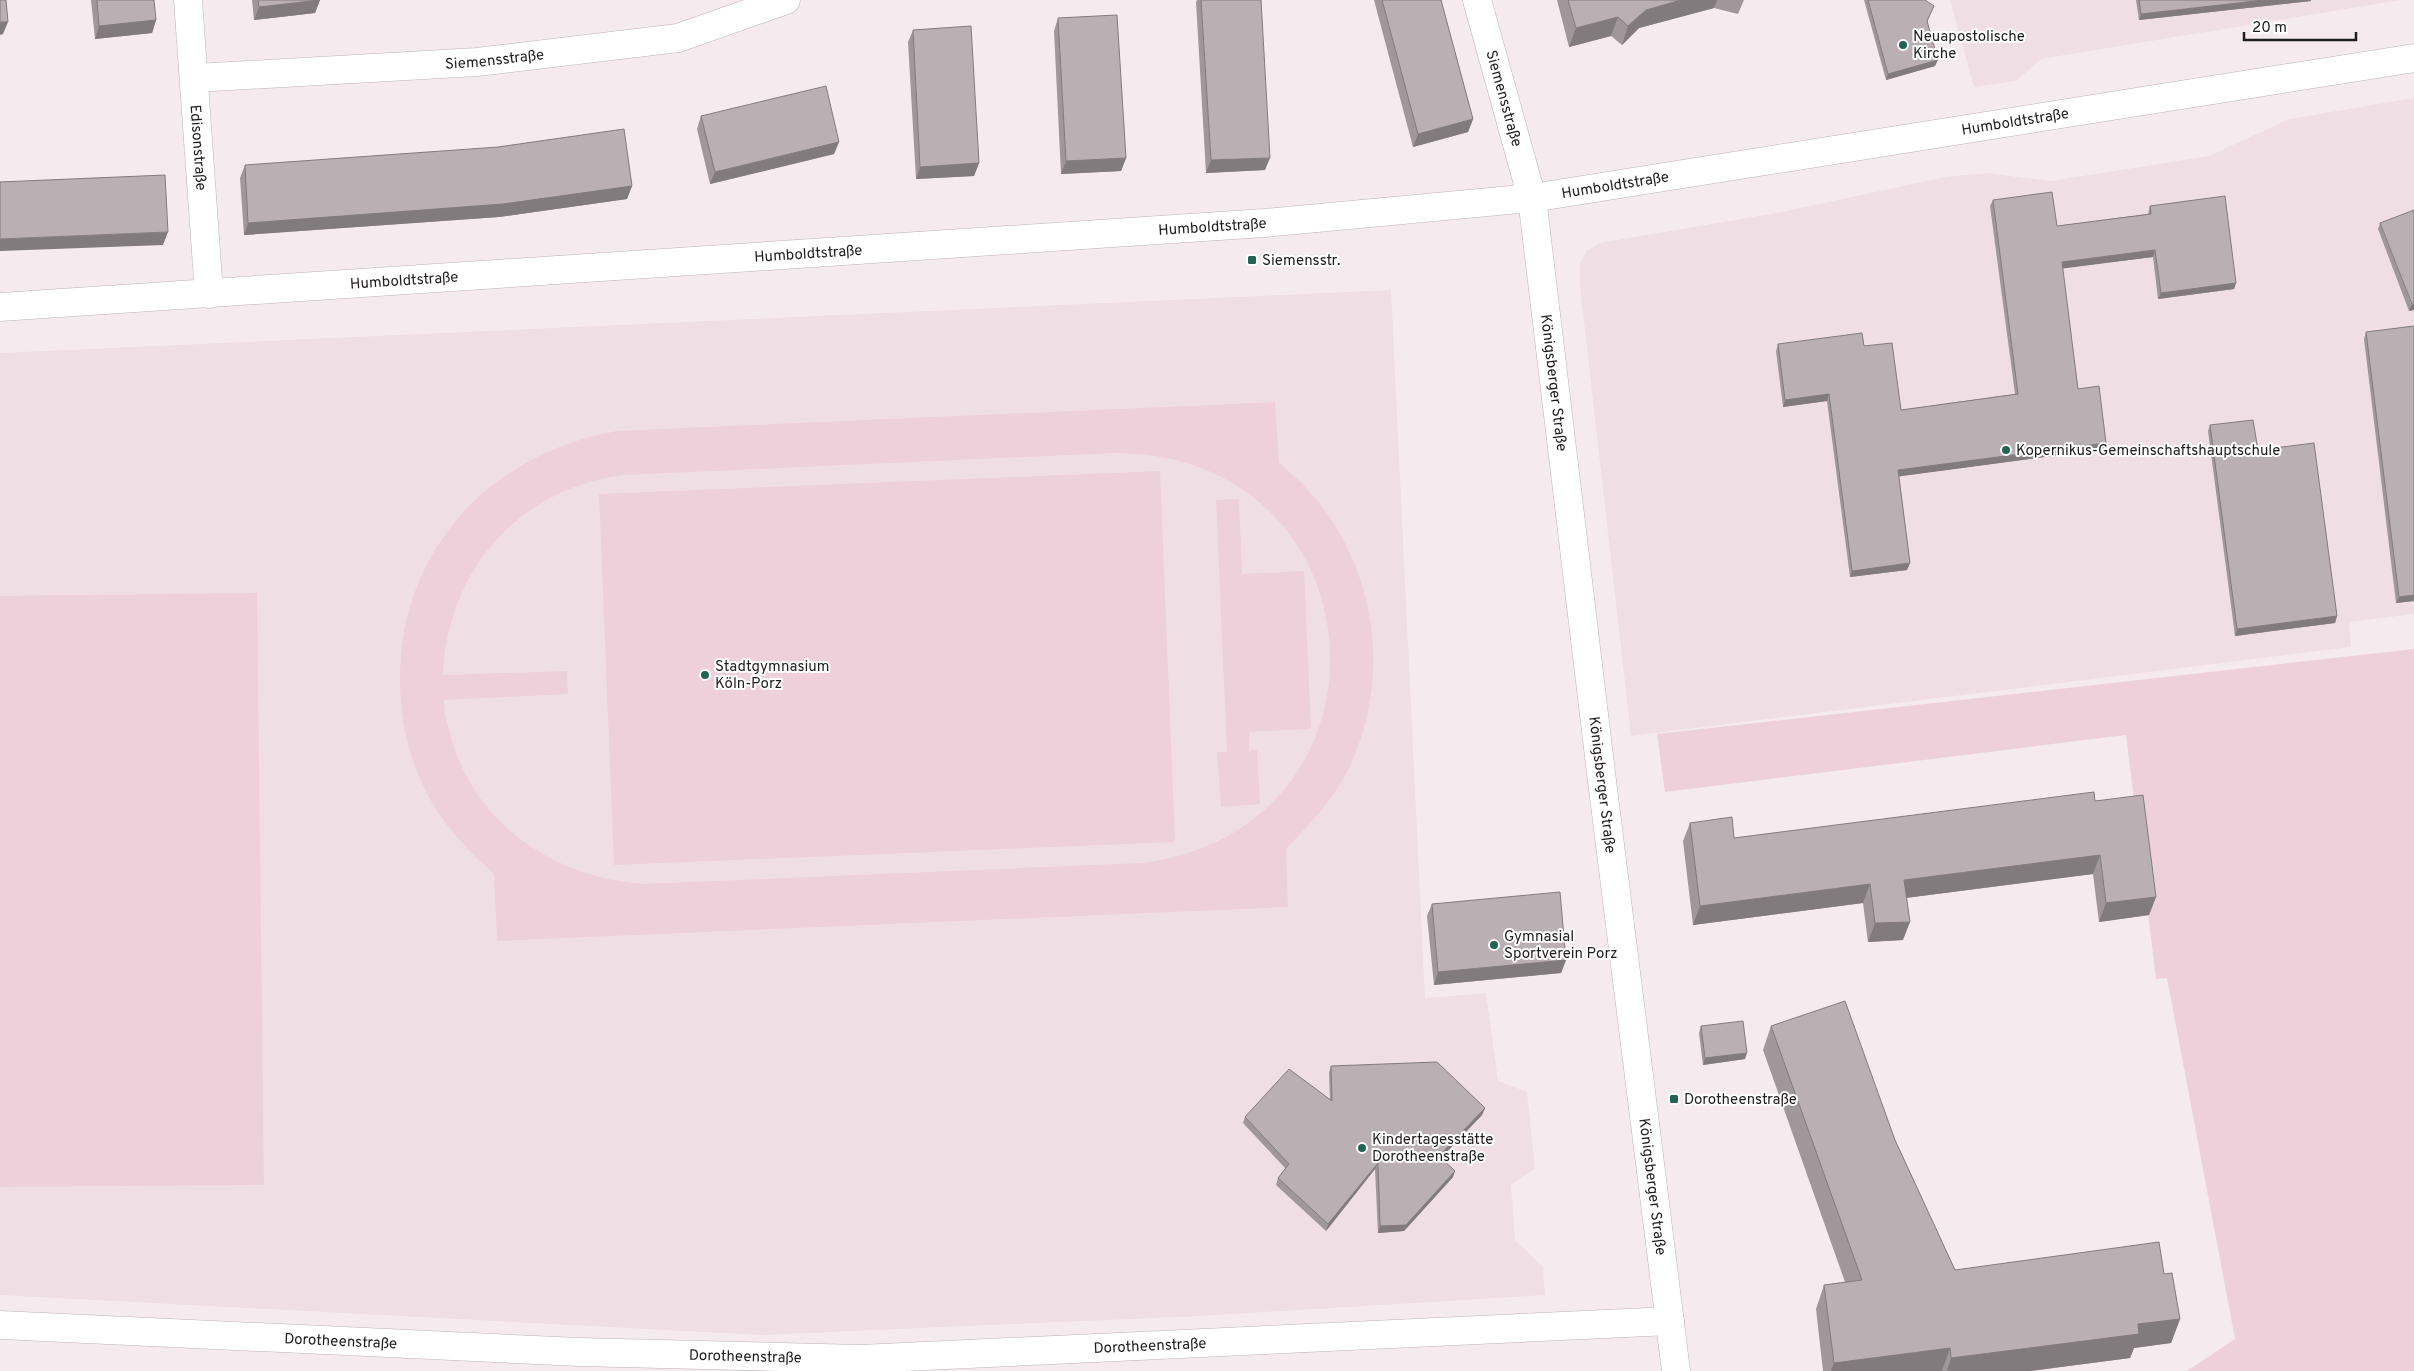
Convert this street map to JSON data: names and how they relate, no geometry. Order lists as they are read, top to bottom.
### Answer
{
  "streets": {
    "street": [
      "Siemensstraße",
      "Humboldtstraße",
      "Edisonstraße",
      "Königsberger Straße",
      "Dorotheenstraße"
    ]
  },
  "crossings": [
    ["Siemensstraße", "Humboldtstraße"],
    ["Siemensstraße", "Edisonstraße"],
    ["Siemensstraße", "Königsberger Straße"],
    ["Humboldtstraße", "Edisonstraße"],
    ["Humboldtstraße", "Königsberger Straße"],
    ["Königsberger Straße", "Dorotheenstraße"]
  ],
  "places": {
    "other": [
      "Neuapostolische Kirche",
      "Kopernikus-Gemeinschaftshauptschule",
      "Stadtgymnasium Köln-Porz",
      "Gymnasial Sportverein Porz",
      "Kindertagesstätte Dorotheenstraße"
    ],
    "transit": ["Siemensstr.", "Dorotheenstraße"]
  },
  "scale_bar": "20 m"
}
